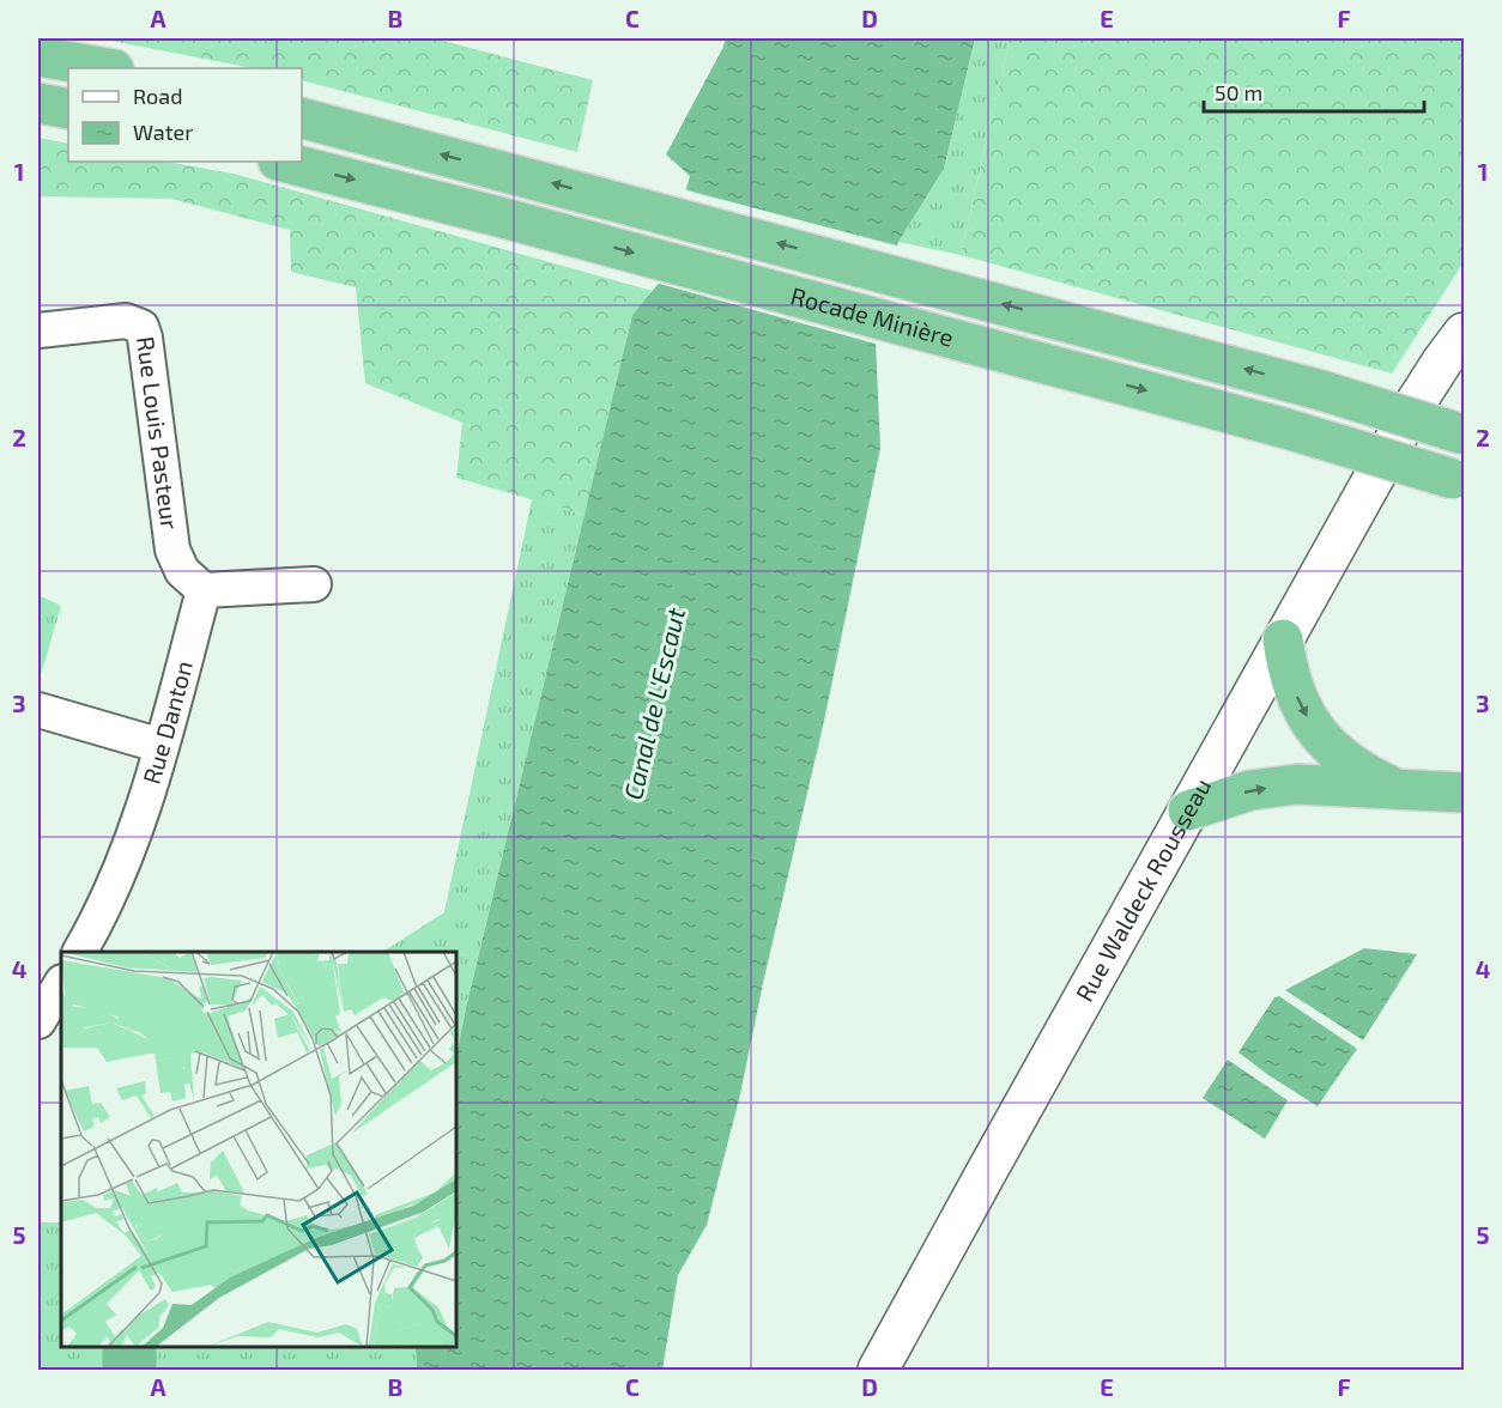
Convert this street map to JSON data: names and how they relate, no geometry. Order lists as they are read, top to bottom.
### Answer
{
  "streets": {
    "highway": ["Rocade Minière"],
    "street": ["Rue Louis Pasteur", "Rue Danton", "Rue Waldeck Rousseau"]
  },
  "crossings": [
    ["Rue Louis Pasteur", "Rue Danton"]
  ],
  "water": ["Canal de L'Escaut"],
  "legend": ["Road", "Water"],
  "scale_bar": "50 m",
  "grid": {
    "columns": [
      "A",
      "B",
      "C",
      "D",
      "E",
      "F"
    ],
    "rows": [
      "1",
      "2",
      "3",
      "4",
      "5"
    ]
  }
}
